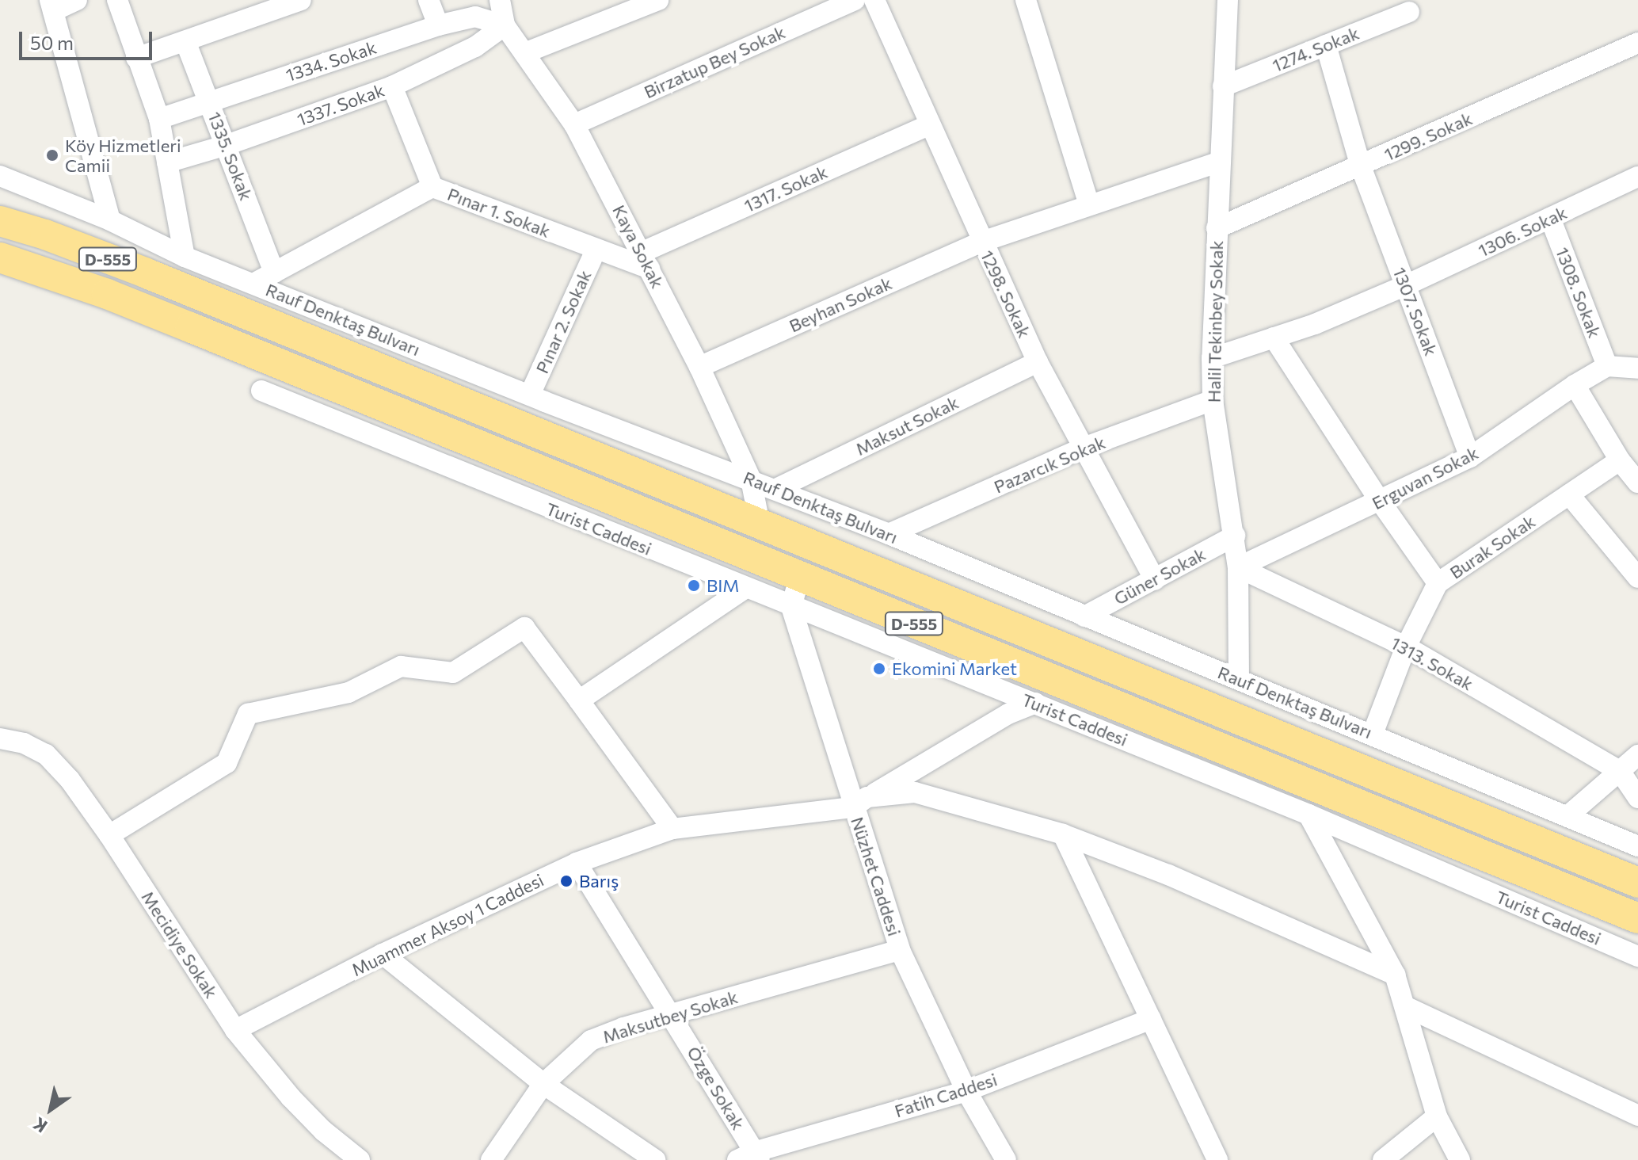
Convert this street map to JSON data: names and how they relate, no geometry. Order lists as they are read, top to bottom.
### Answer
{
  "streets": {
    "highway": ["D-555", "Rauf Denktaş Bulvarı"],
    "street": [
      "1274. Sokak",
      "1334. Sokak",
      "Birzatup Bey Sokak",
      "1337. Sokak",
      "1299. Sokak",
      "1335. Sokak",
      "1317. Sokak",
      "Pınar 1. Sokak",
      "1306. Sokak",
      "Kaya Sokak",
      "1308. Sokak",
      "1298. Sokak",
      "Beyhan Sokak",
      "1307. Sokak",
      "Pınar 2. Sokak",
      "Halil Tekinbey Sokak",
      "Maksut Sokak",
      "Pazarcık Sokak",
      "Erguvan Sokak",
      "Turist Caddesi",
      "Burak Sokak",
      "Güner Sokak",
      "1313. Sokak",
      "Nüzhet Caddesi",
      "Muammer Aksoy 1 Caddesi",
      "Mecidiye Sokak",
      "Maksutbey Sokak",
      "Özge Sokak",
      "Fatih Caddesi"
    ]
  },
  "crossings": [
    ["1274. Sokak", "1307. Sokak"],
    ["1274. Sokak", "Halil Tekinbey Sokak"],
    ["1334. Sokak", "1337. Sokak"],
    ["1334. Sokak", "1335. Sokak"],
    ["1334. Sokak", "Kaya Sokak"],
    ["Birzatup Bey Sokak", "Kaya Sokak"],
    ["1337. Sokak", "1335. Sokak"],
    ["1337. Sokak", "Kaya Sokak"],
    ["1299. Sokak", "1307. Sokak"],
    ["1299. Sokak", "Halil Tekinbey Sokak"],
    ["1335. Sokak", "Pınar 1. Sokak"],
    ["1317. Sokak", "Pınar 1. Sokak"],
    ["1317. Sokak", "Kaya Sokak"],
    ["1317. Sokak", "1298. Sokak"],
    ["Pınar 1. Sokak", "Kaya Sokak"],
    ["Pınar 1. Sokak", "Rauf Denktaş Bulvarı"],
    ["Pınar 1. Sokak", "Pınar 2. Sokak"],
    ["1306. Sokak", "1308. Sokak"],
    ["1306. Sokak", "1307. Sokak"],
    ["Kaya Sokak", "Beyhan Sokak"],
    ["Kaya Sokak", "Rauf Denktaş Bulvarı"],
    ["1308. Sokak", "Erguvan Sokak"],
    ["1298. Sokak", "Beyhan Sokak"],
    ["1298. Sokak", "Maksut Sokak"],
    ["1298. Sokak", "Pazarcık Sokak"],
    ["1298. Sokak", "Güner Sokak"],
    ["Beyhan Sokak", "Halil Tekinbey Sokak"],
    ["1307. Sokak", "Erguvan Sokak"],
    ["Rauf Denktaş Bulvarı", "Pınar 2. Sokak"],
    ["Rauf Denktaş Bulvarı", "Halil Tekinbey Sokak"],
    ["Rauf Denktaş Bulvarı", "Maksut Sokak"],
    ["Rauf Denktaş Bulvarı", "Pazarcık Sokak"],
    ["Rauf Denktaş Bulvarı", "Burak Sokak"],
    ["Rauf Denktaş Bulvarı", "Güner Sokak"],
    ["Halil Tekinbey Sokak", "Pazarcık Sokak"],
    ["Halil Tekinbey Sokak", "Erguvan Sokak"],
    ["Halil Tekinbey Sokak", "Güner Sokak"],
    ["Halil Tekinbey Sokak", "1313. Sokak"],
    ["Erguvan Sokak", "1313. Sokak"],
    ["Turist Caddesi", "Nüzhet Caddesi"],
    ["Burak Sokak", "1313. Sokak"],
    ["Nüzhet Caddesi", "Muammer Aksoy 1 Caddesi"],
    ["Nüzhet Caddesi", "Maksutbey Sokak"],
    ["Nüzhet Caddesi", "Fatih Caddesi"],
    ["Muammer Aksoy 1 Caddesi", "Mecidiye Sokak"],
    ["Muammer Aksoy 1 Caddesi", "Özge Sokak"],
    ["Maksutbey Sokak", "Özge Sokak"],
    ["Özge Sokak", "Fatih Caddesi"]
  ],
  "places": [
    "Köy Hizmetleri Camii",
    "BIM",
    "Ekomini Market",
    "Barış"
  ],
  "scale_bar": "50 m",
  "north": "bottom left"
}
